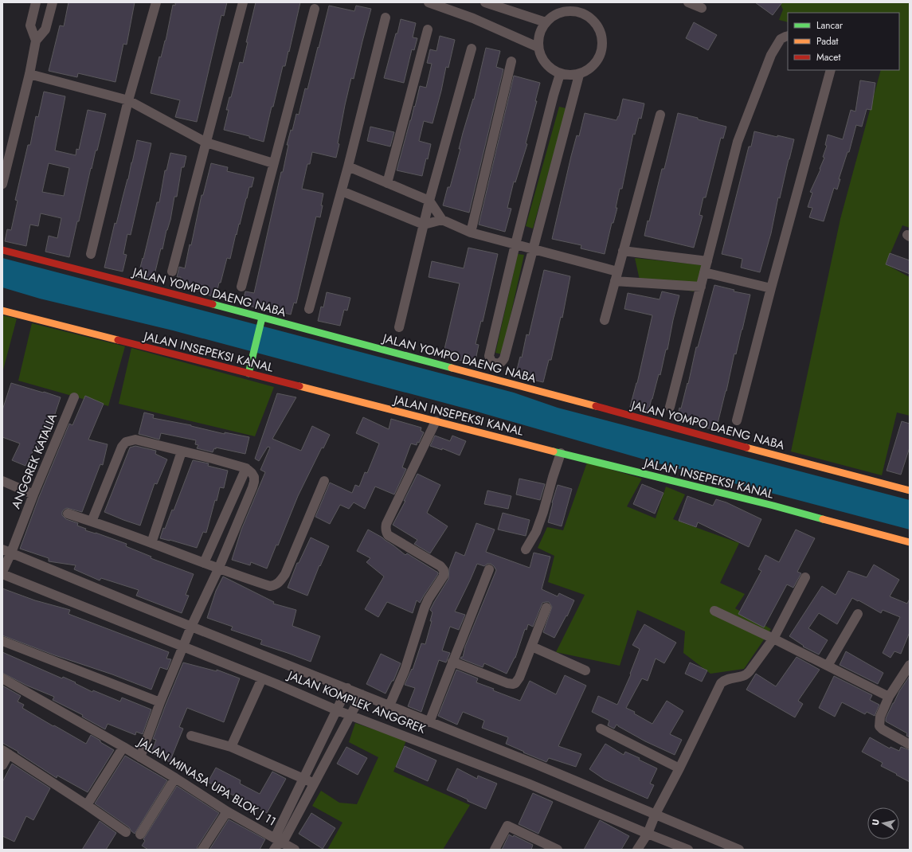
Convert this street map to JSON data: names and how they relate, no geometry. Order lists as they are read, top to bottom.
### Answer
{
  "streets": {
    "street": [
      "JALAN YOMPO DAENG NABA",
      "JALAN INSEPEKSI KANAL",
      "ANGGREK KATALIA",
      "JALAN KOMPLEK ANGGREK",
      "JALAN MINASA UPA BLOK J 11"
    ]
  },
  "crossings": [
    ["ANGGREK KATALIA", "JALAN KOMPLEK ANGGREK"]
  ],
  "legend": ["Lancar", "Padat", "Macet"],
  "north": "left"
}
